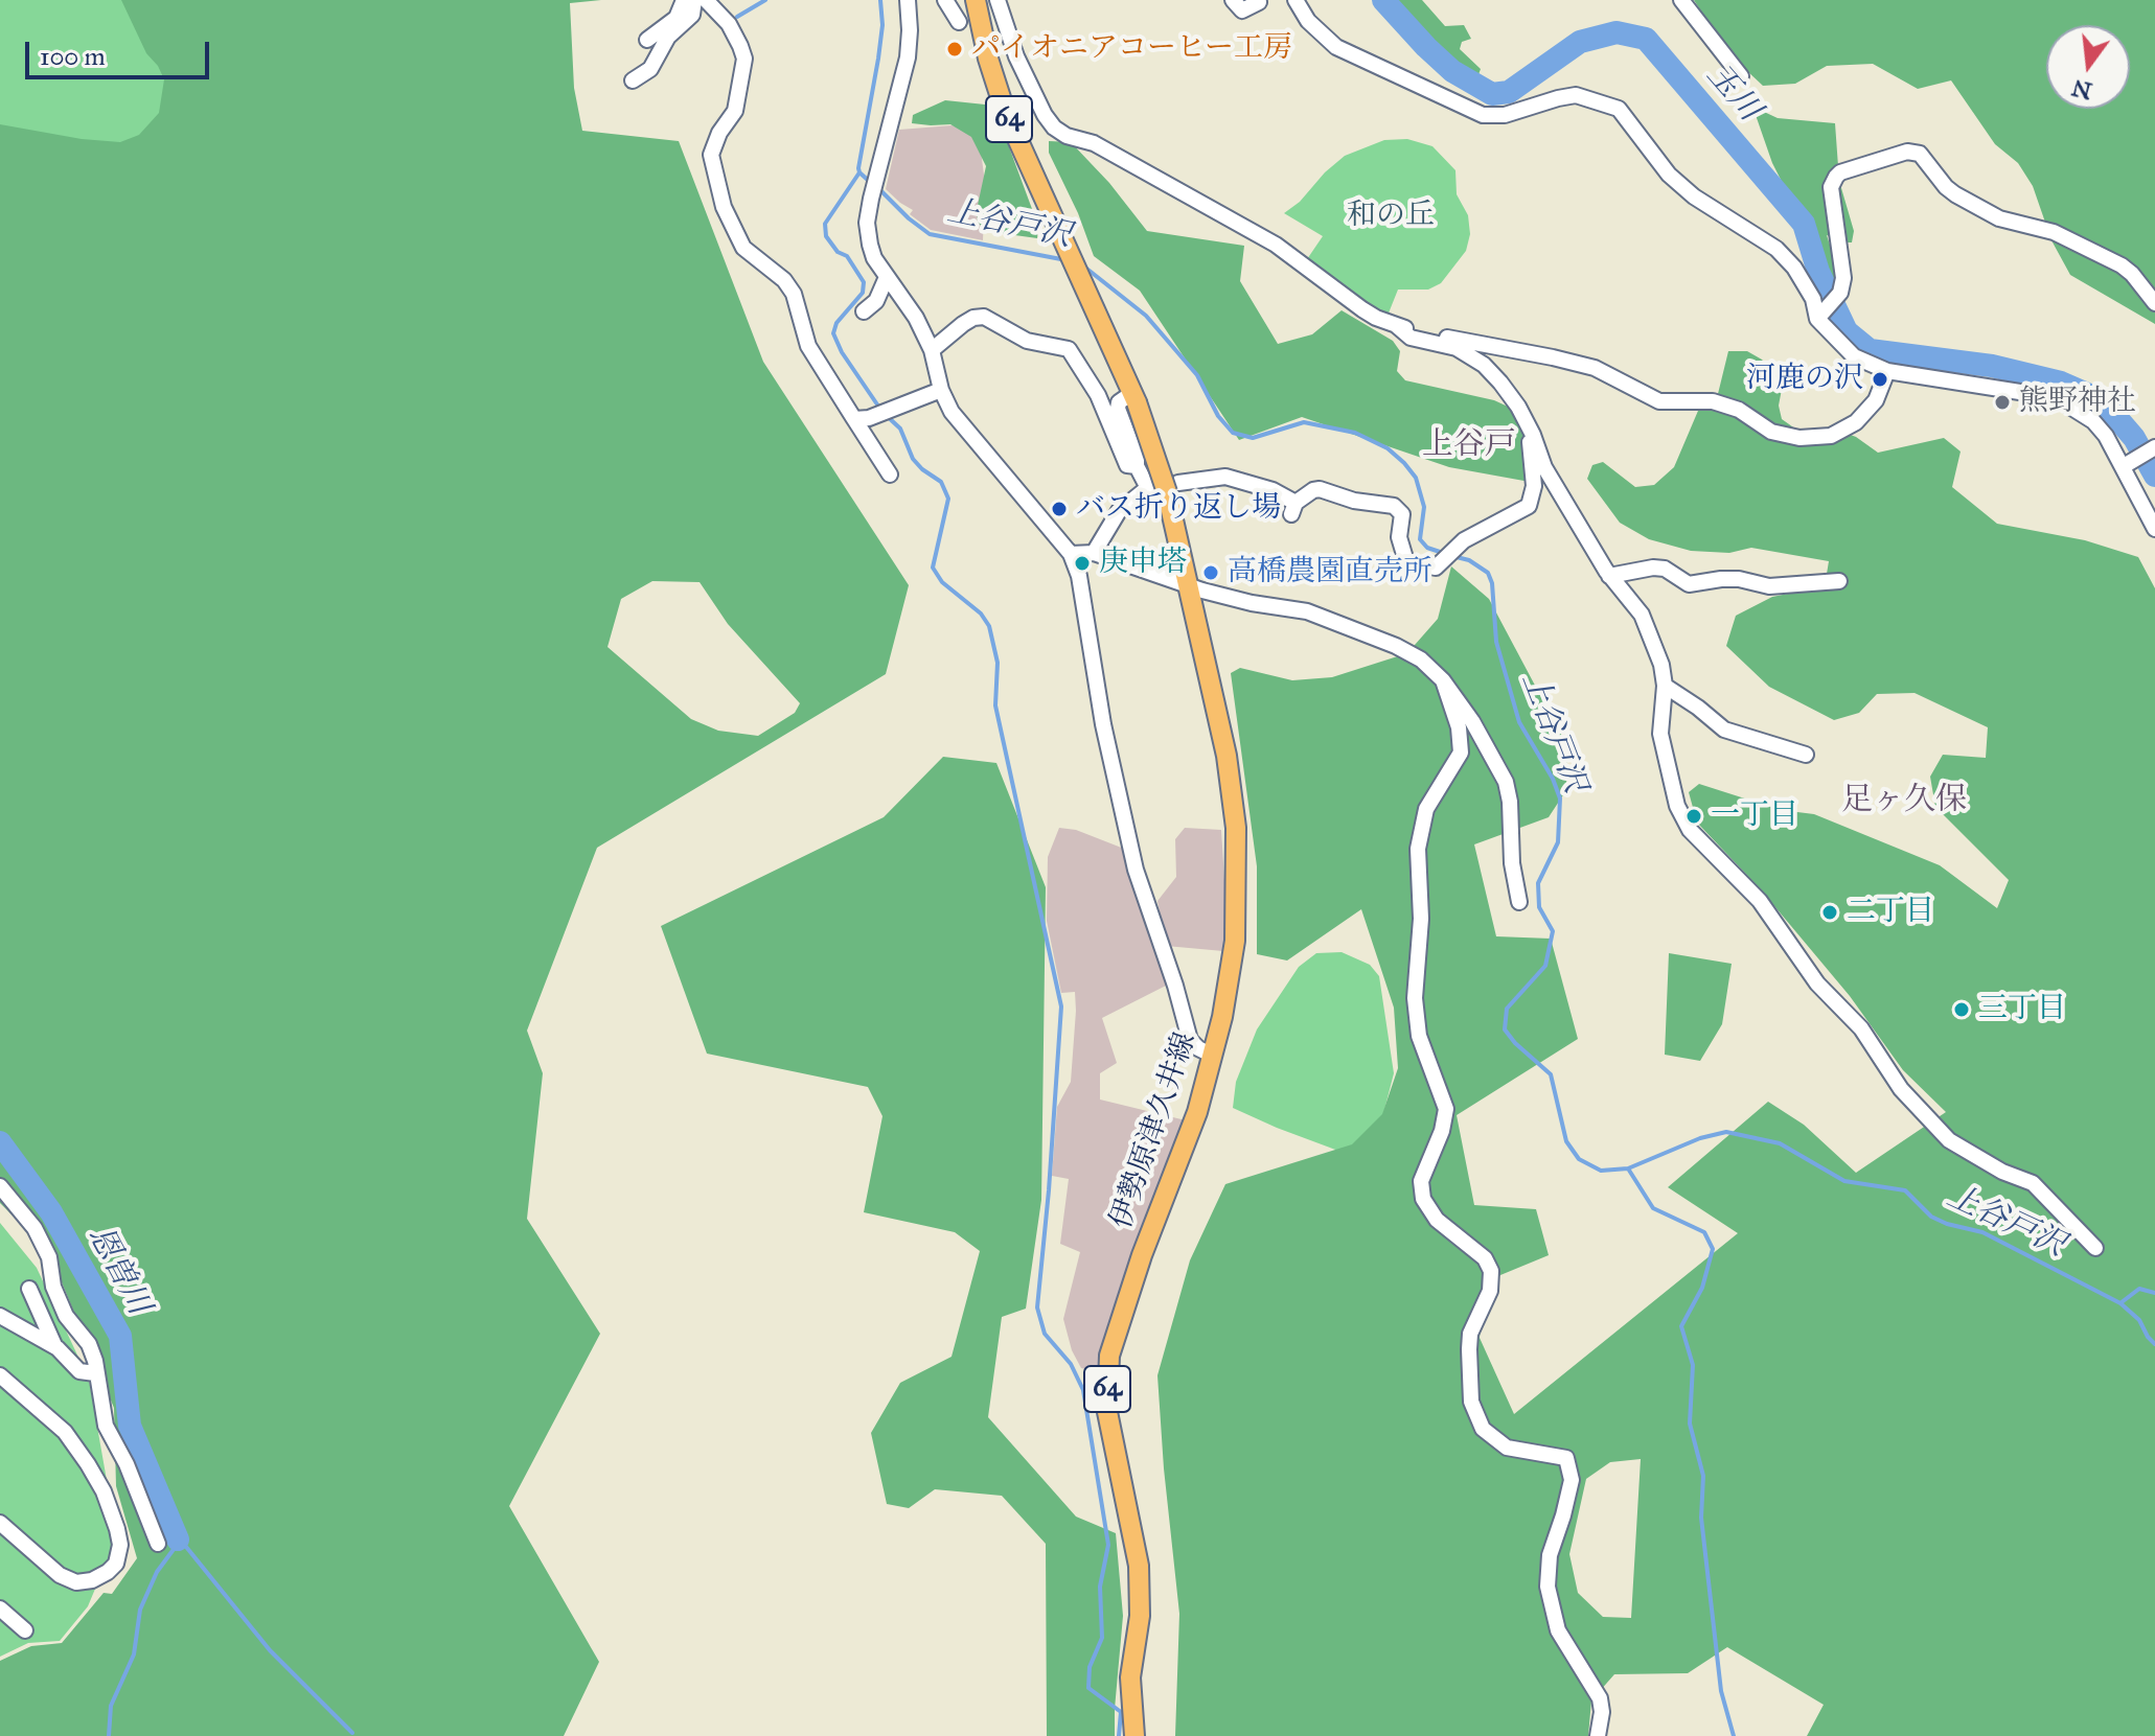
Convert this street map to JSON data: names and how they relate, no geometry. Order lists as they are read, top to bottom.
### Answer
{
  "streets": {
    "main road": ["64", "伊勢原津久井線"]
  },
  "crossings": [
    ["64", "伊勢原津久井線"]
  ],
  "districts": ["上谷戸", "足ヶ久保"],
  "water": ["玉川", "上谷戸沢", "恩曽川"],
  "parks": ["和の丘"],
  "places": [
    "パイオニアコーヒー工房",
    "河鹿の沢",
    "熊野神社",
    "バス折り返し場",
    "庚申塔",
    "高橋農園直売所",
    "一丁目",
    "二丁目",
    "三丁目"
  ],
  "scale_bar": "100 m",
  "north": "bottom"
}
